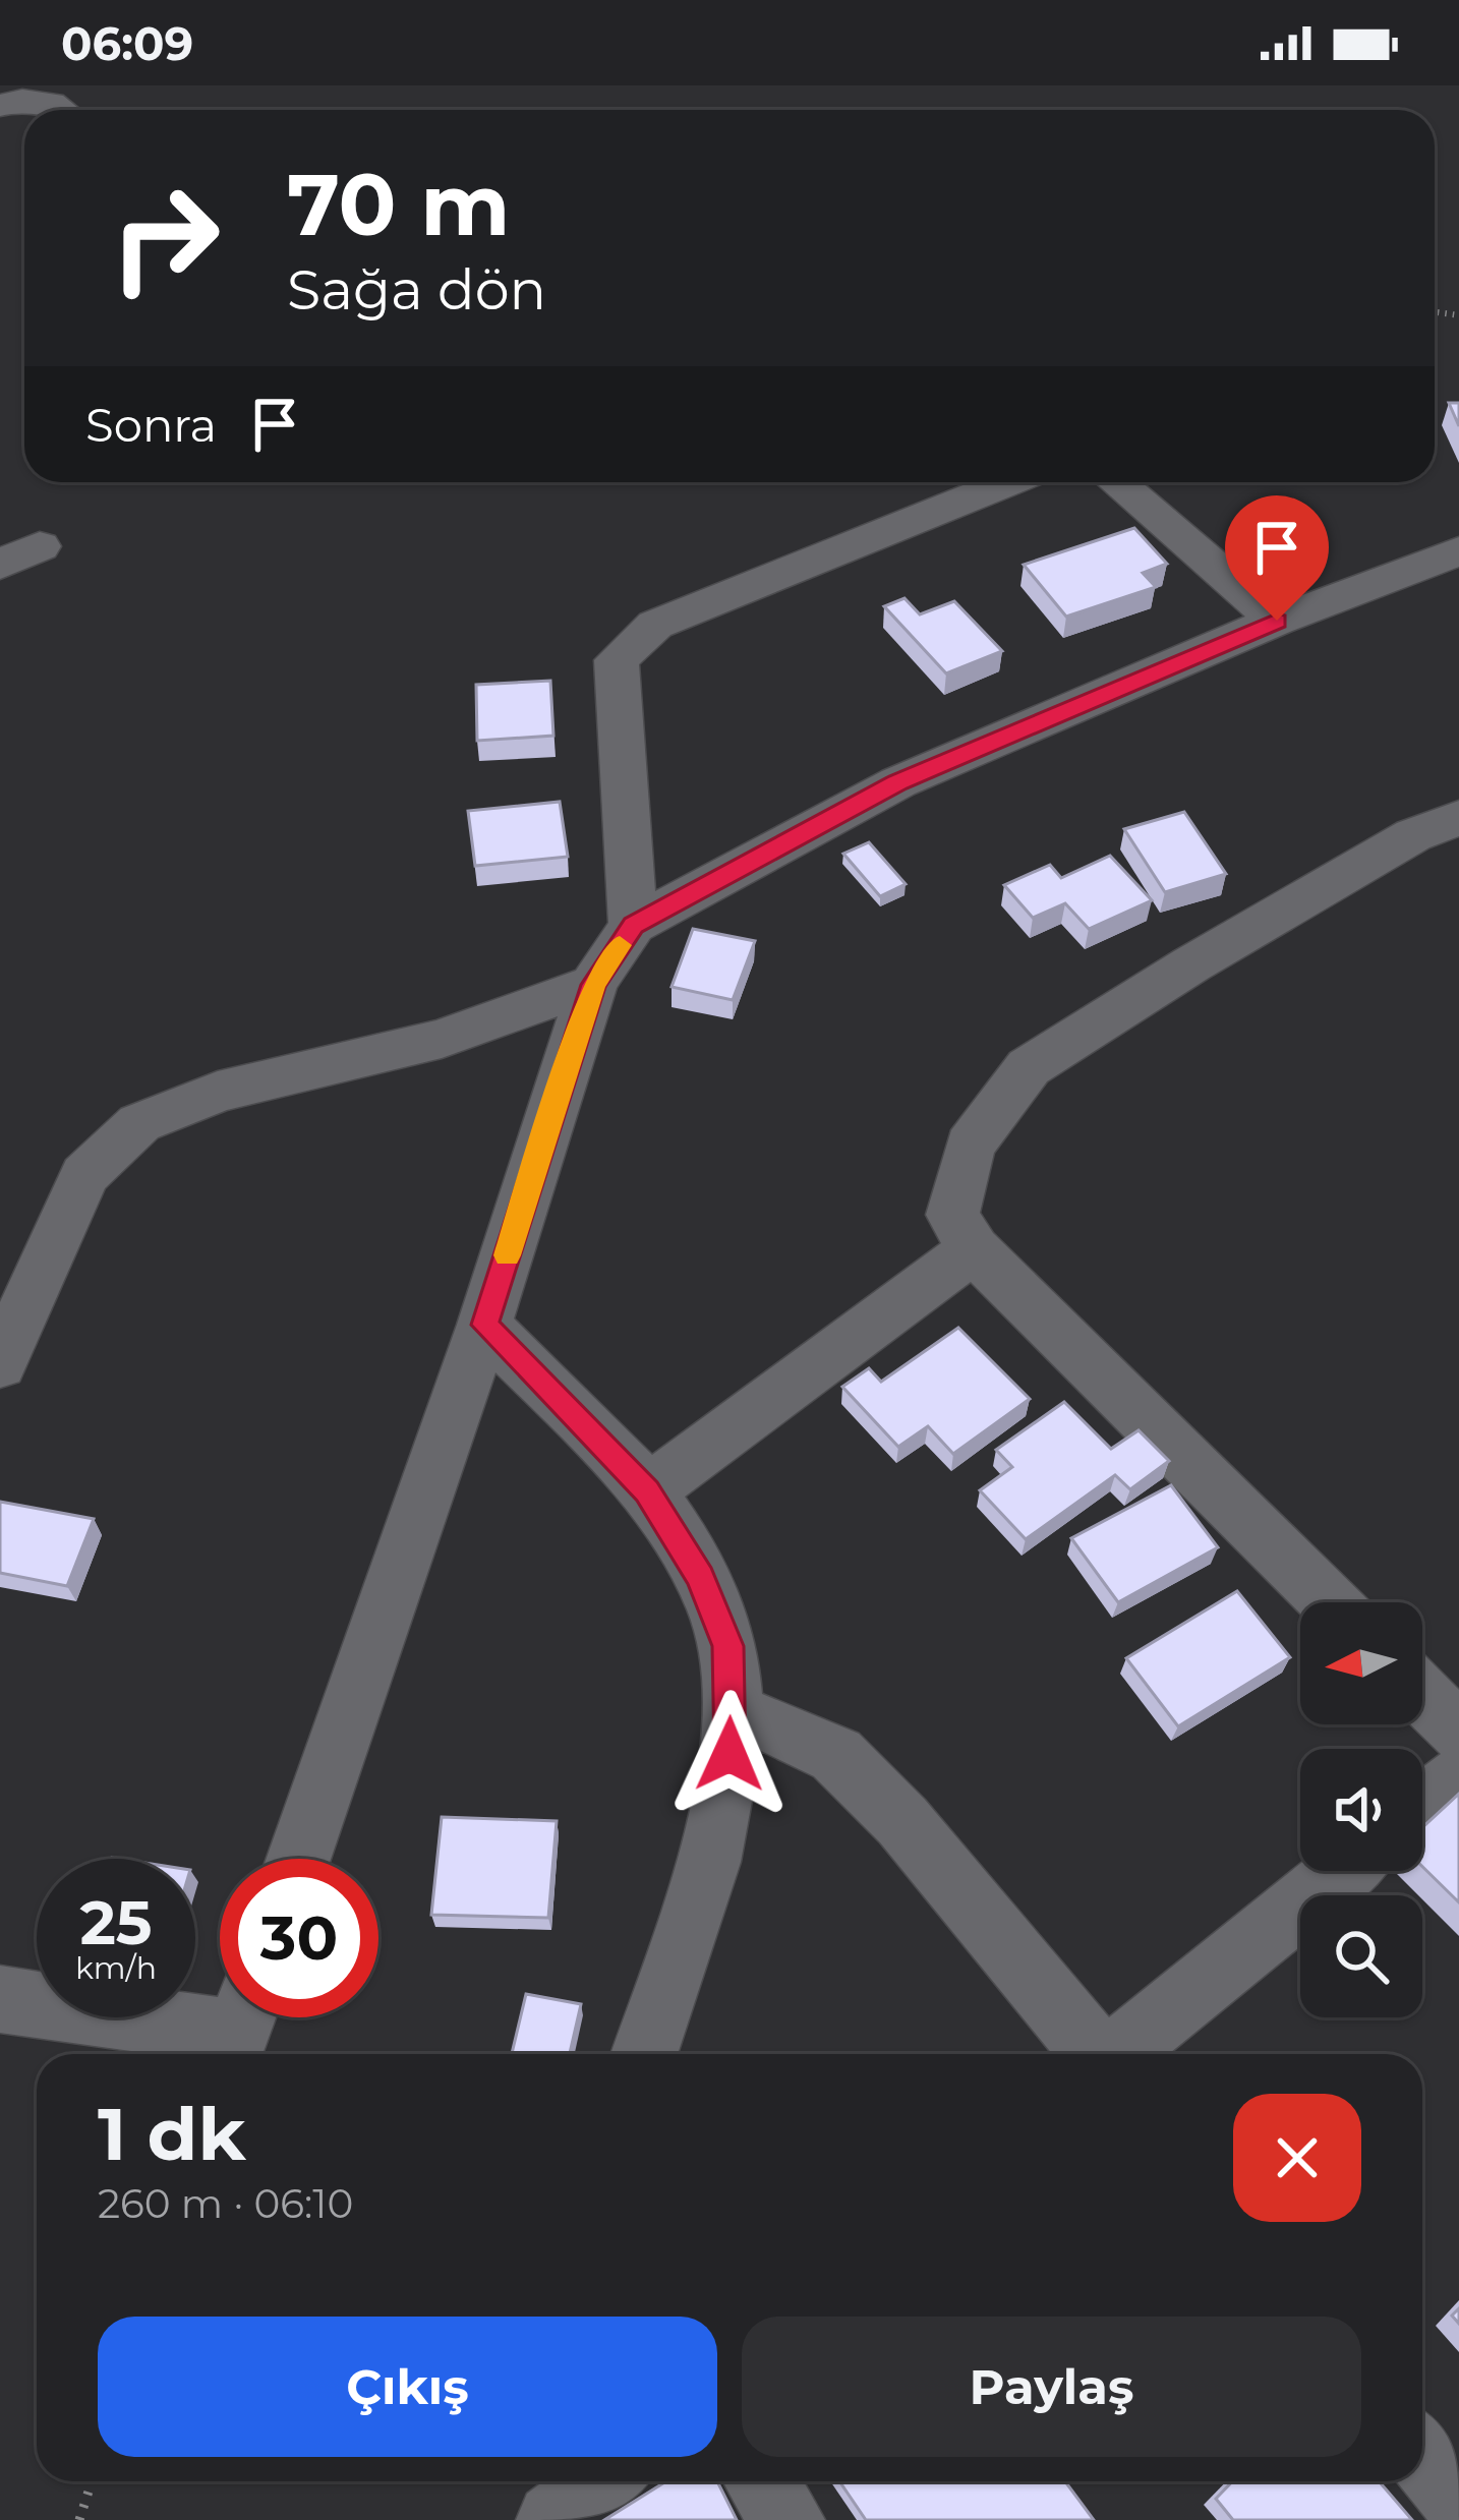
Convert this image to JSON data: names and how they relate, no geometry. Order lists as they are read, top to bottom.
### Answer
{
  "north": "left",
  "page": {
    "status": "06:09",
    "turn": ["70 m", "Sağa dön"],
    "then": "Sonra",
    "speed": "25 km/h",
    "limit": "30",
    "heading": ["1 dk", "260 m · 06:10"],
    "buttons": ["Çıkış", "Paylaş"]
  }
}
